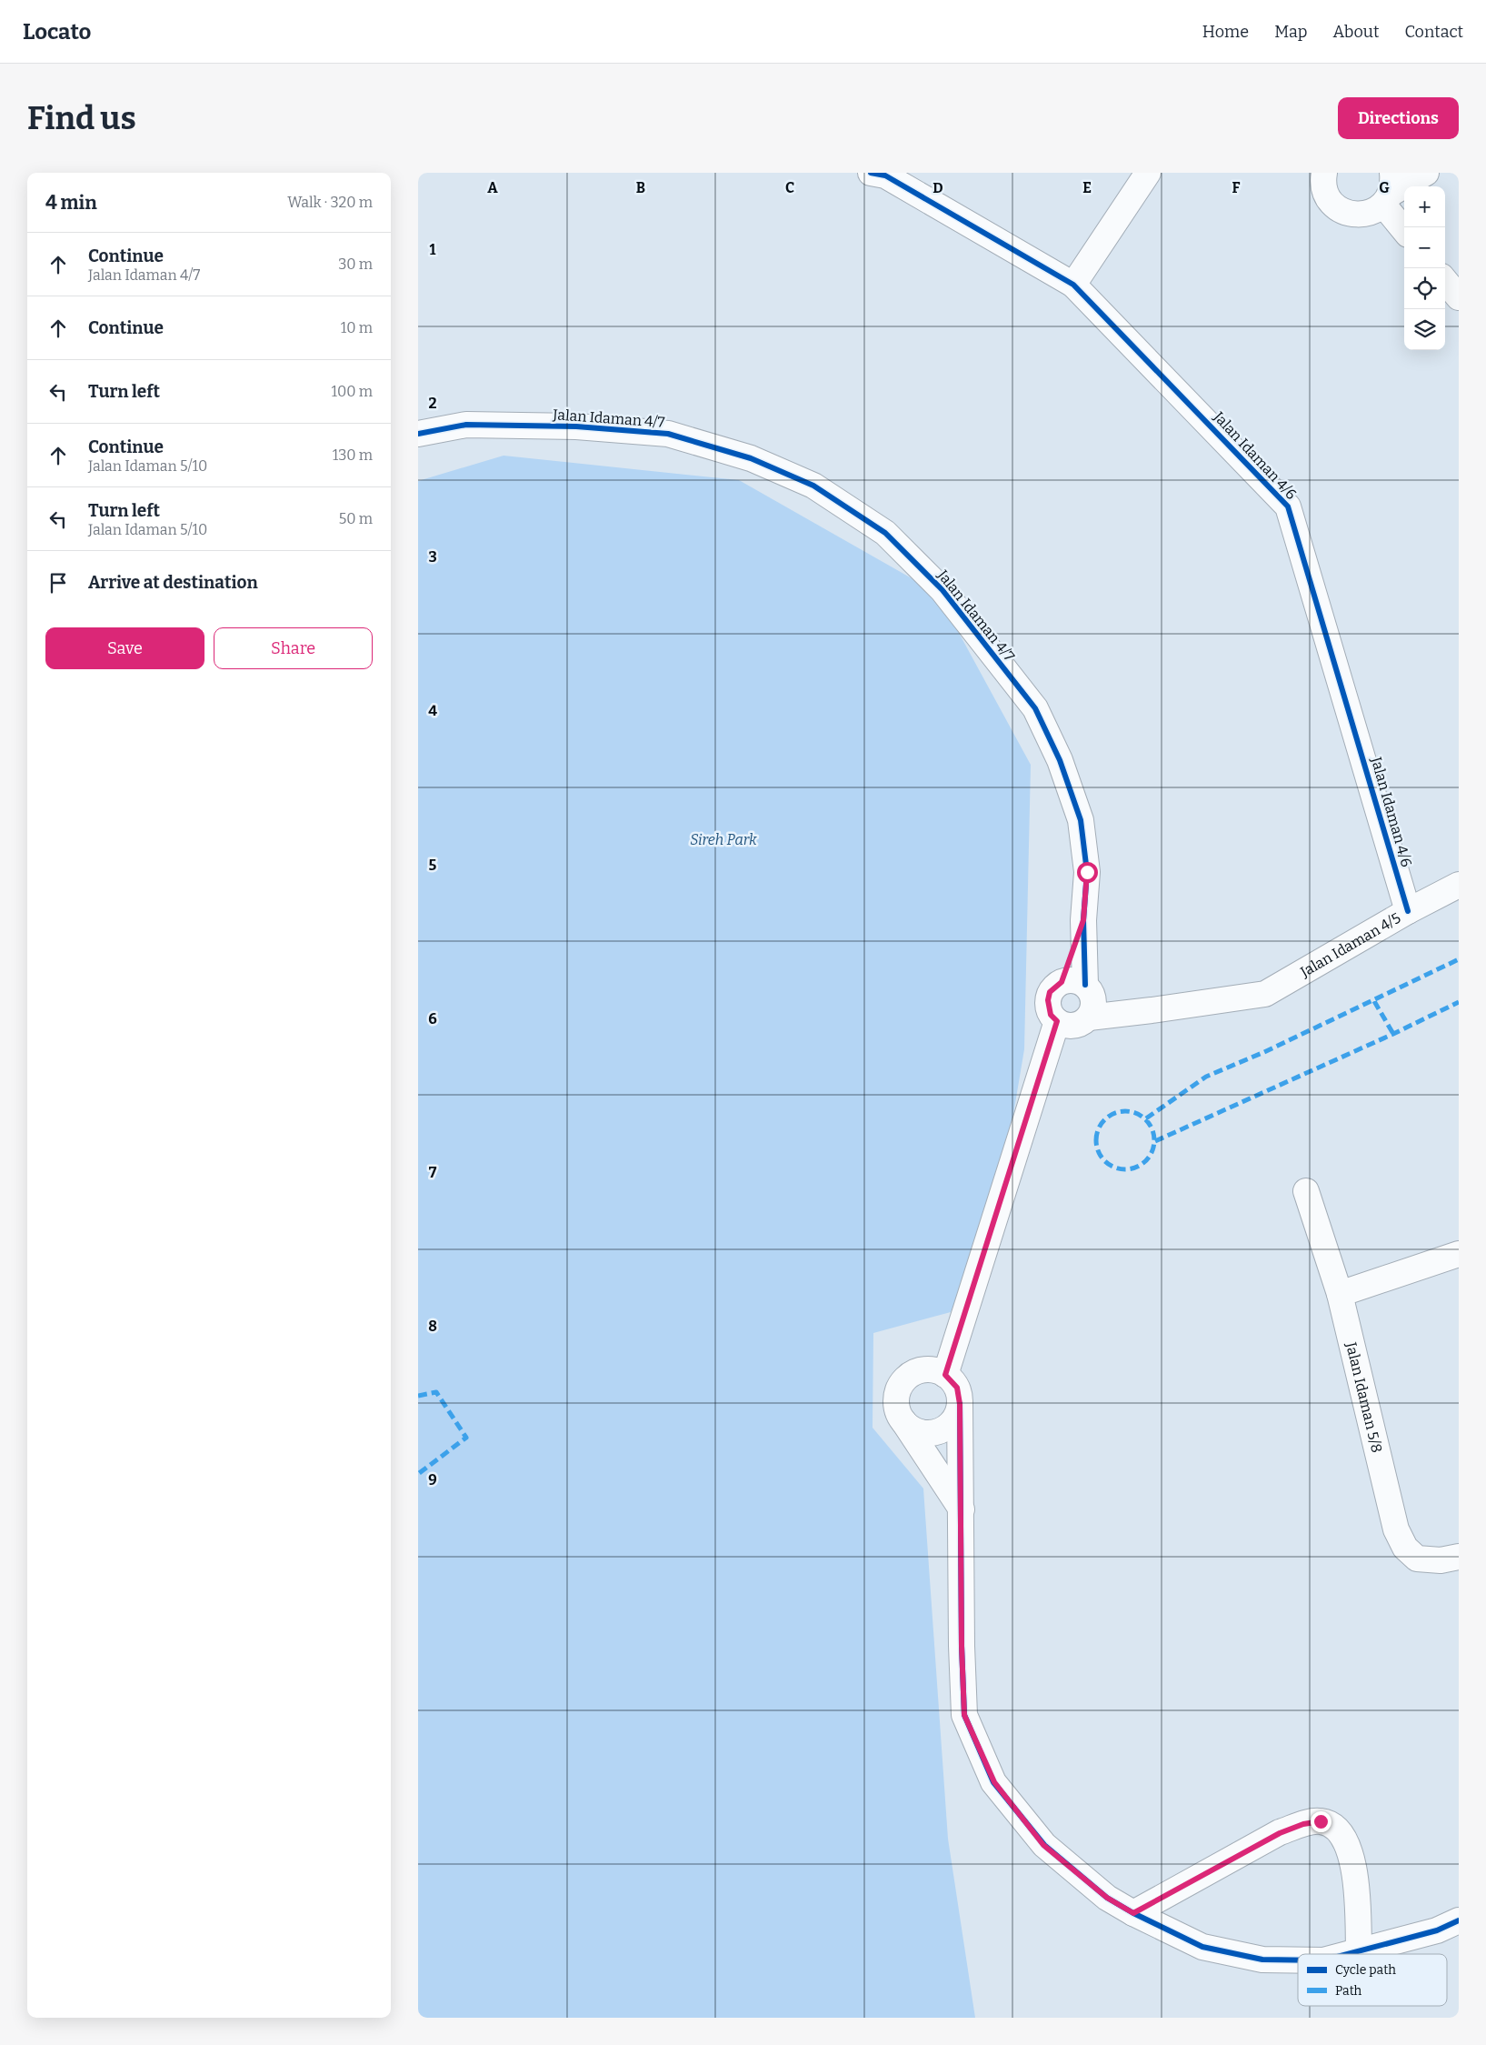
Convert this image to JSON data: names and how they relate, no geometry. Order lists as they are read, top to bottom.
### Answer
{
  "streets": {
    "street": [
      "Jalan Idaman 4/7",
      "Jalan Idaman 4/6",
      "Jalan Idaman 4/5",
      "Jalan Idaman 5/8"
    ]
  },
  "crossings": [
    ["Jalan Idaman 4/7", "Jalan Idaman 4/5"],
    ["Jalan Idaman 4/6", "Jalan Idaman 4/5"]
  ],
  "parks": ["Sireh Park"],
  "legend": ["Cycle path", "Path"],
  "page": {
    "header": "Locato",
    "nav": [
      "Home",
      "Map",
      "About",
      "Contact"
    ],
    "buttons": [
      "Directions",
      ["Save", "Share"]
    ],
    "title": "Find us",
    "heading": ["4 min", "Walk · 320 m"],
    "map_buttons": ["+", "−"],
    "list": [
      ["Continue", "Jalan Idaman 4/7", "30 m"],
      ["Continue", "10 m"],
      ["Turn left", "100 m"],
      ["Continue", "Jalan Idaman 5/10", "130 m"],
      ["Turn left", "Jalan Idaman 5/10", "50 m"],
      "Arrive at destination"
    ]
  },
  "grid": {
    "columns": [
      "A",
      "B",
      "C",
      "D",
      "E",
      "F",
      "G"
    ],
    "rows": [
      "1",
      "2",
      "3",
      "4",
      "5",
      "6",
      "7",
      "8",
      "9"
    ]
  }
}
